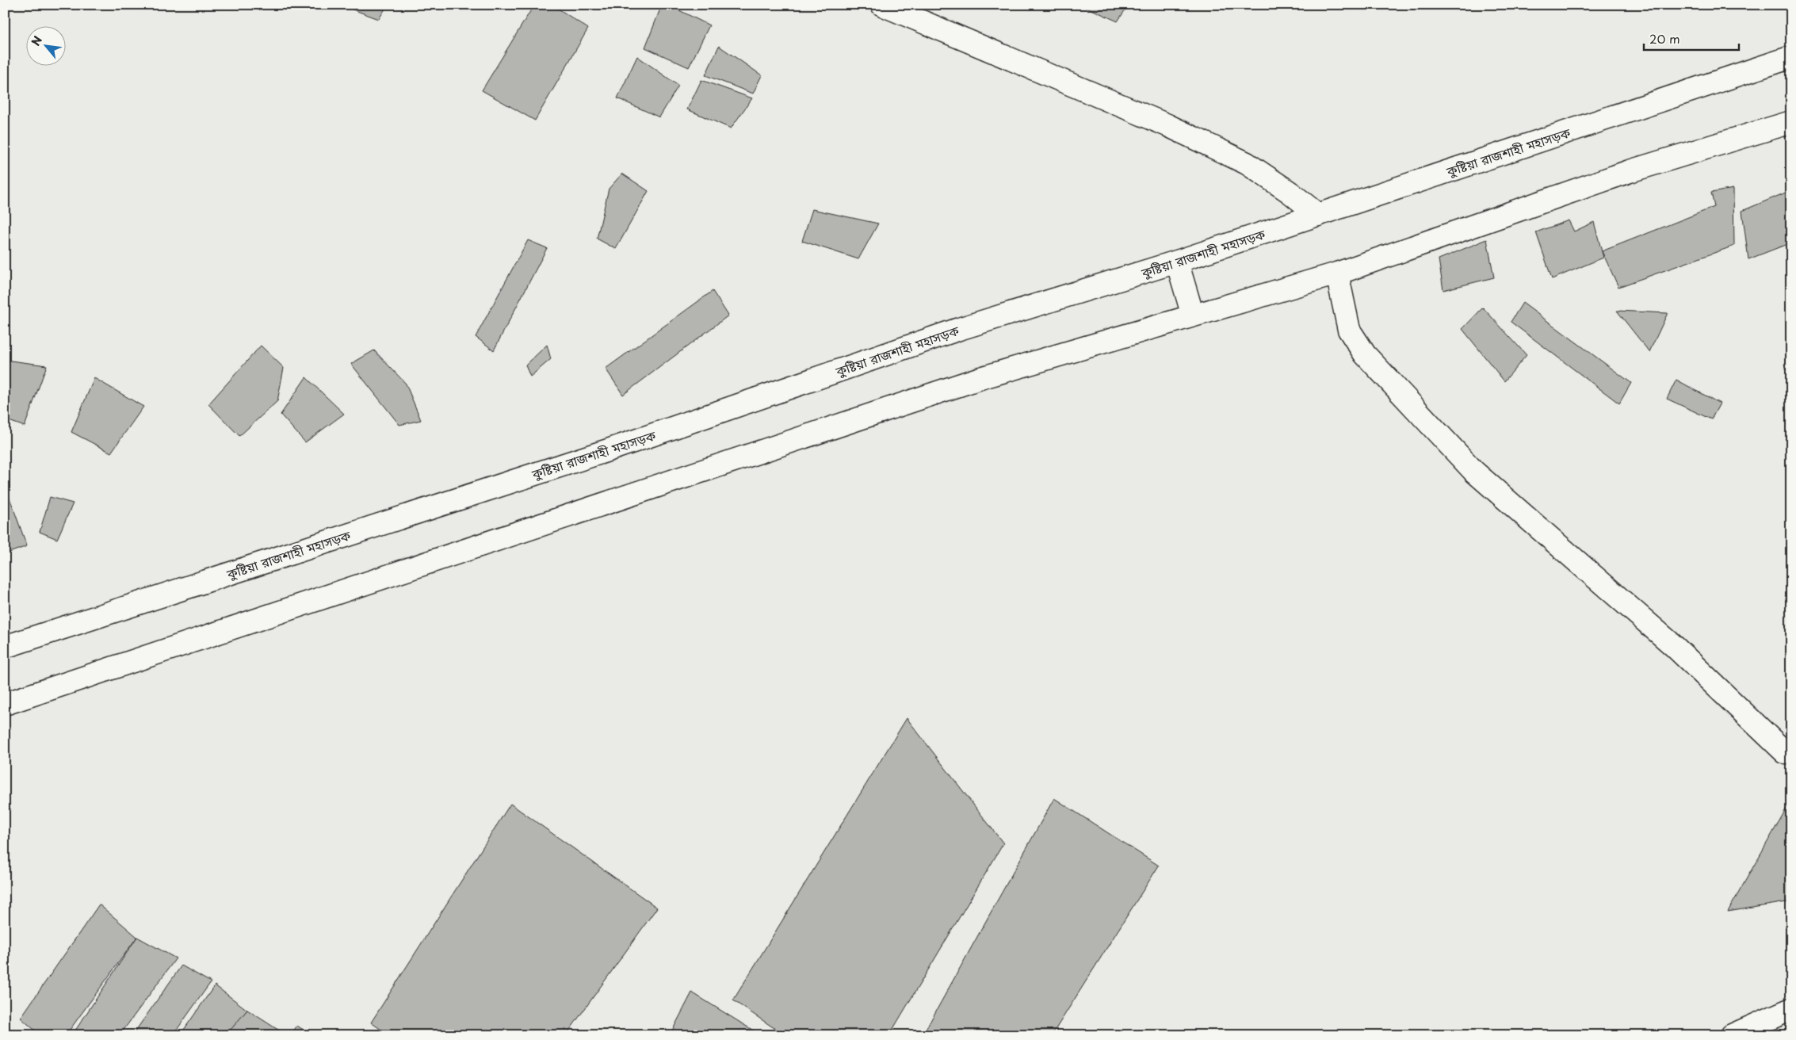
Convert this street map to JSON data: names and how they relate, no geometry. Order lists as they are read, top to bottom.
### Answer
{
  "streets": {
    "main road": ["কুষ্টিয়া রাজশাহী মহাসড়ক"]
  },
  "scale_bar": "20 m",
  "north": "top left"
}
